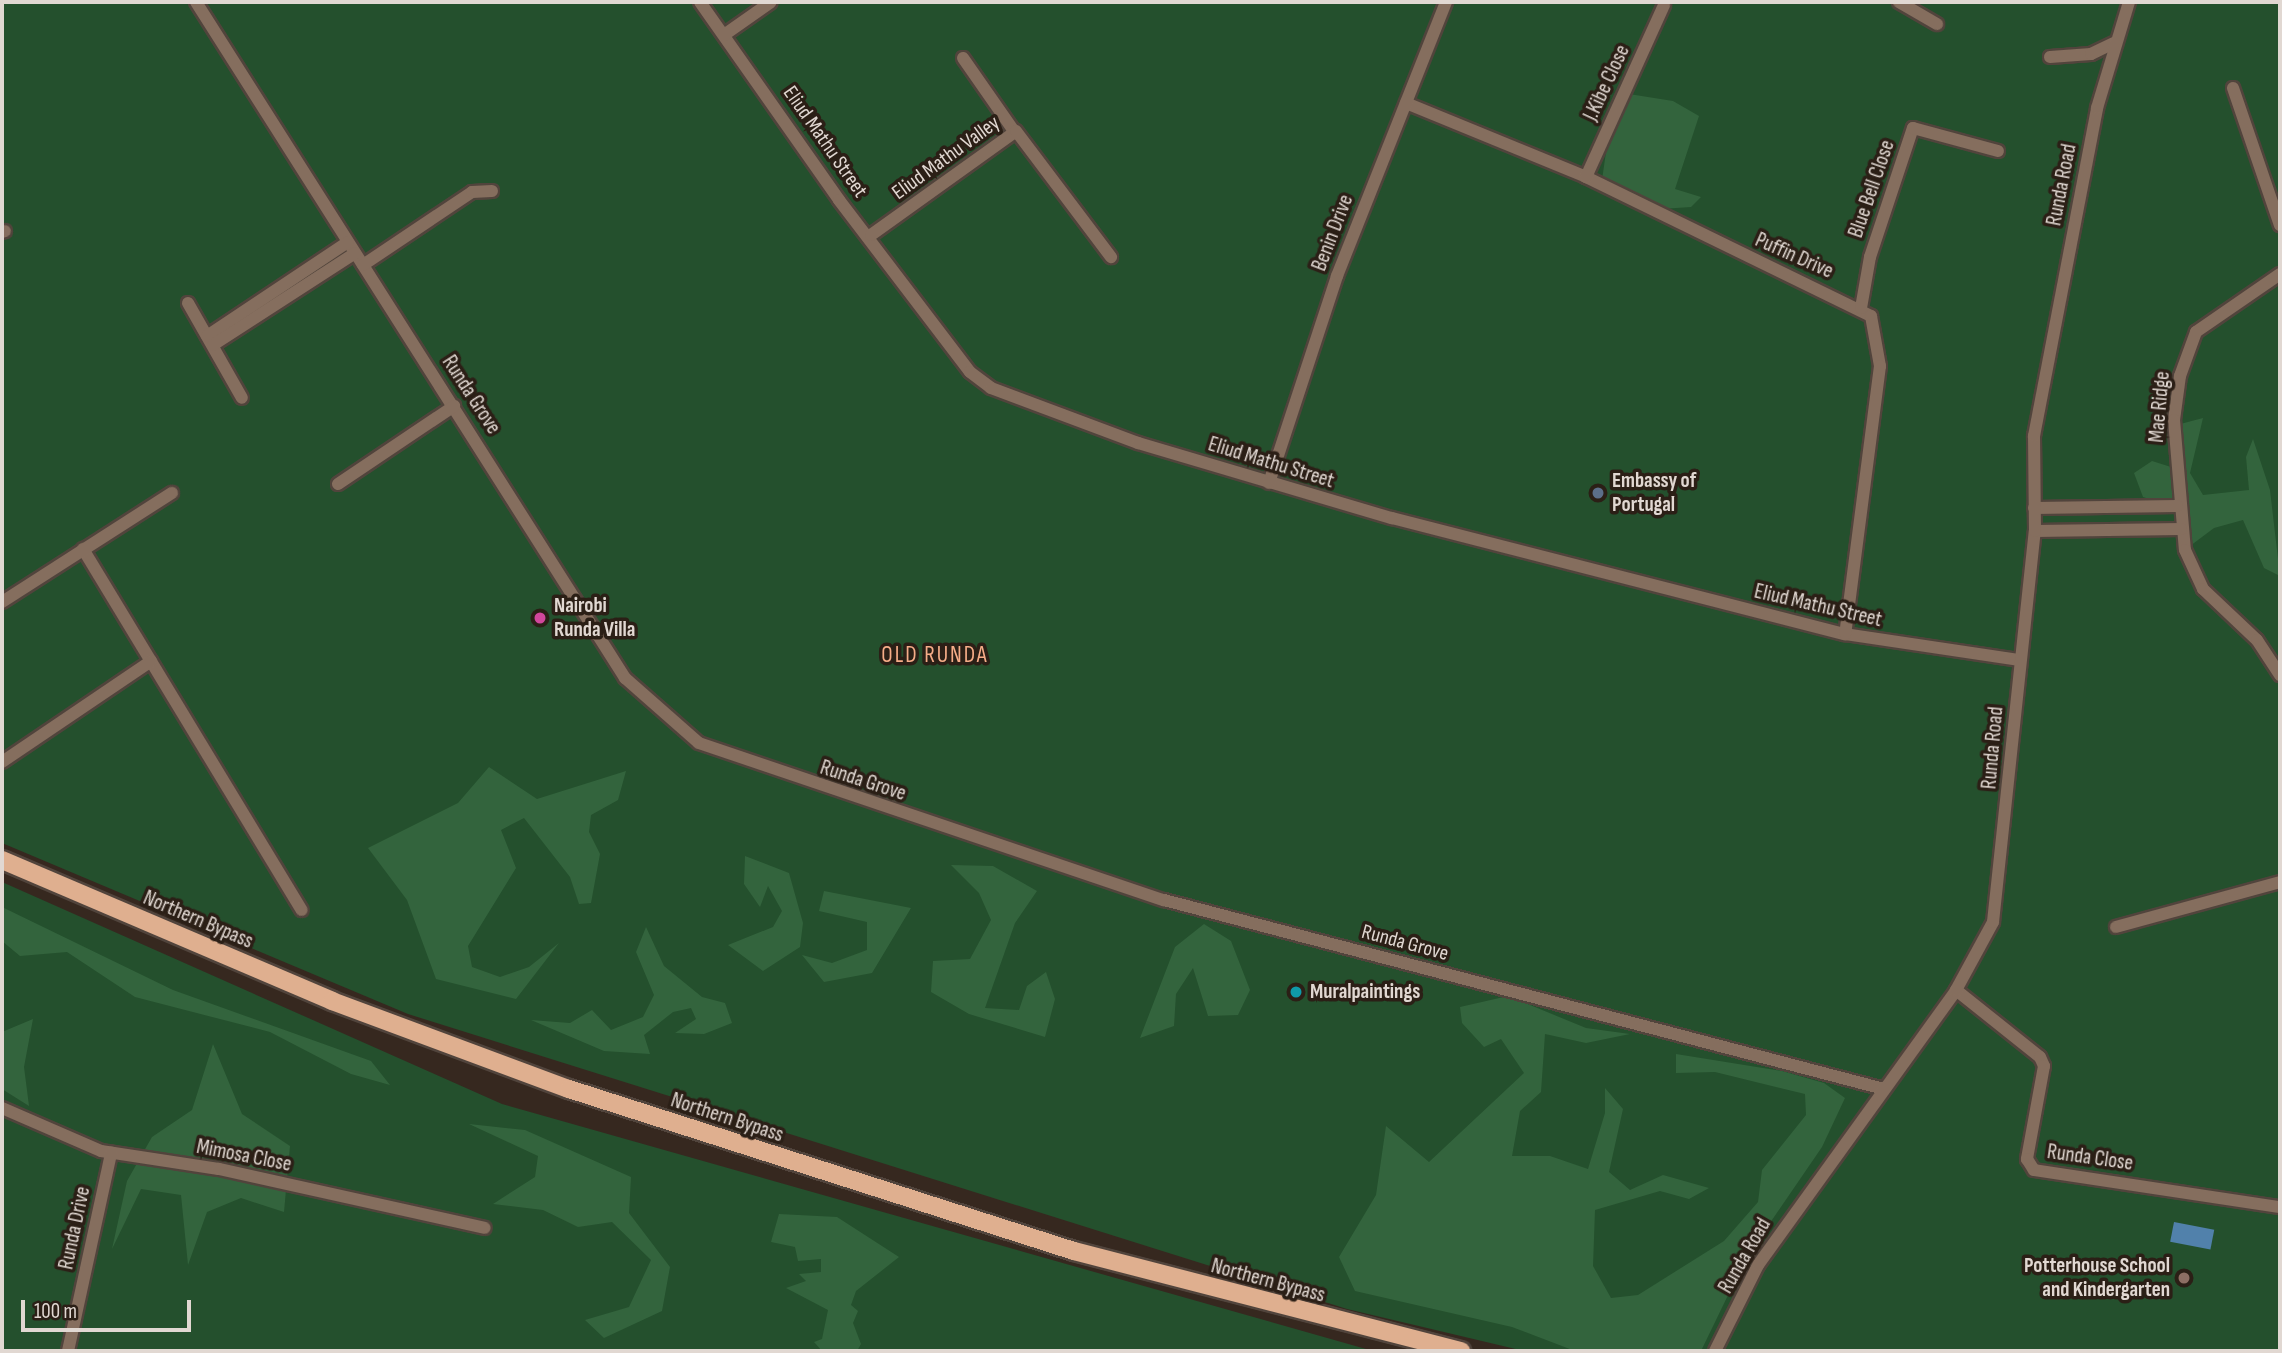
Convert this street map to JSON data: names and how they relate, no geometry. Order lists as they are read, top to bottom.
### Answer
{
  "streets": {
    "main road": ["Northern Bypass"],
    "street": [
      "J.Kibe Close",
      "Eliud Mathu Street",
      "Eliud Mathu Valley",
      "Runda Road",
      "Blue Bell Close",
      "Benin Drive",
      "Puffin Drive",
      "Runda Grove",
      "Mae Ridge",
      "Mimosa Close",
      "Runda Close",
      "Runda Drive"
    ]
  },
  "crossings": [
    ["J.Kibe Close", "Puffin Drive"],
    ["Eliud Mathu Street", "Eliud Mathu Valley"],
    ["Eliud Mathu Street", "Runda Road"],
    ["Eliud Mathu Street", "Benin Drive"],
    ["Runda Road", "Runda Grove"],
    ["Runda Road", "Runda Close"],
    ["Blue Bell Close", "Puffin Drive"],
    ["Benin Drive", "Puffin Drive"],
    ["Mimosa Close", "Runda Drive"]
  ],
  "districts": ["OLD RUNDA"],
  "places": [
    "Embassy of Portugal",
    "Nairobi Runda Villa",
    "Muralpaintings",
    "Potterhouse School and Kindergarten"
  ],
  "scale_bar": "100 m"
}
